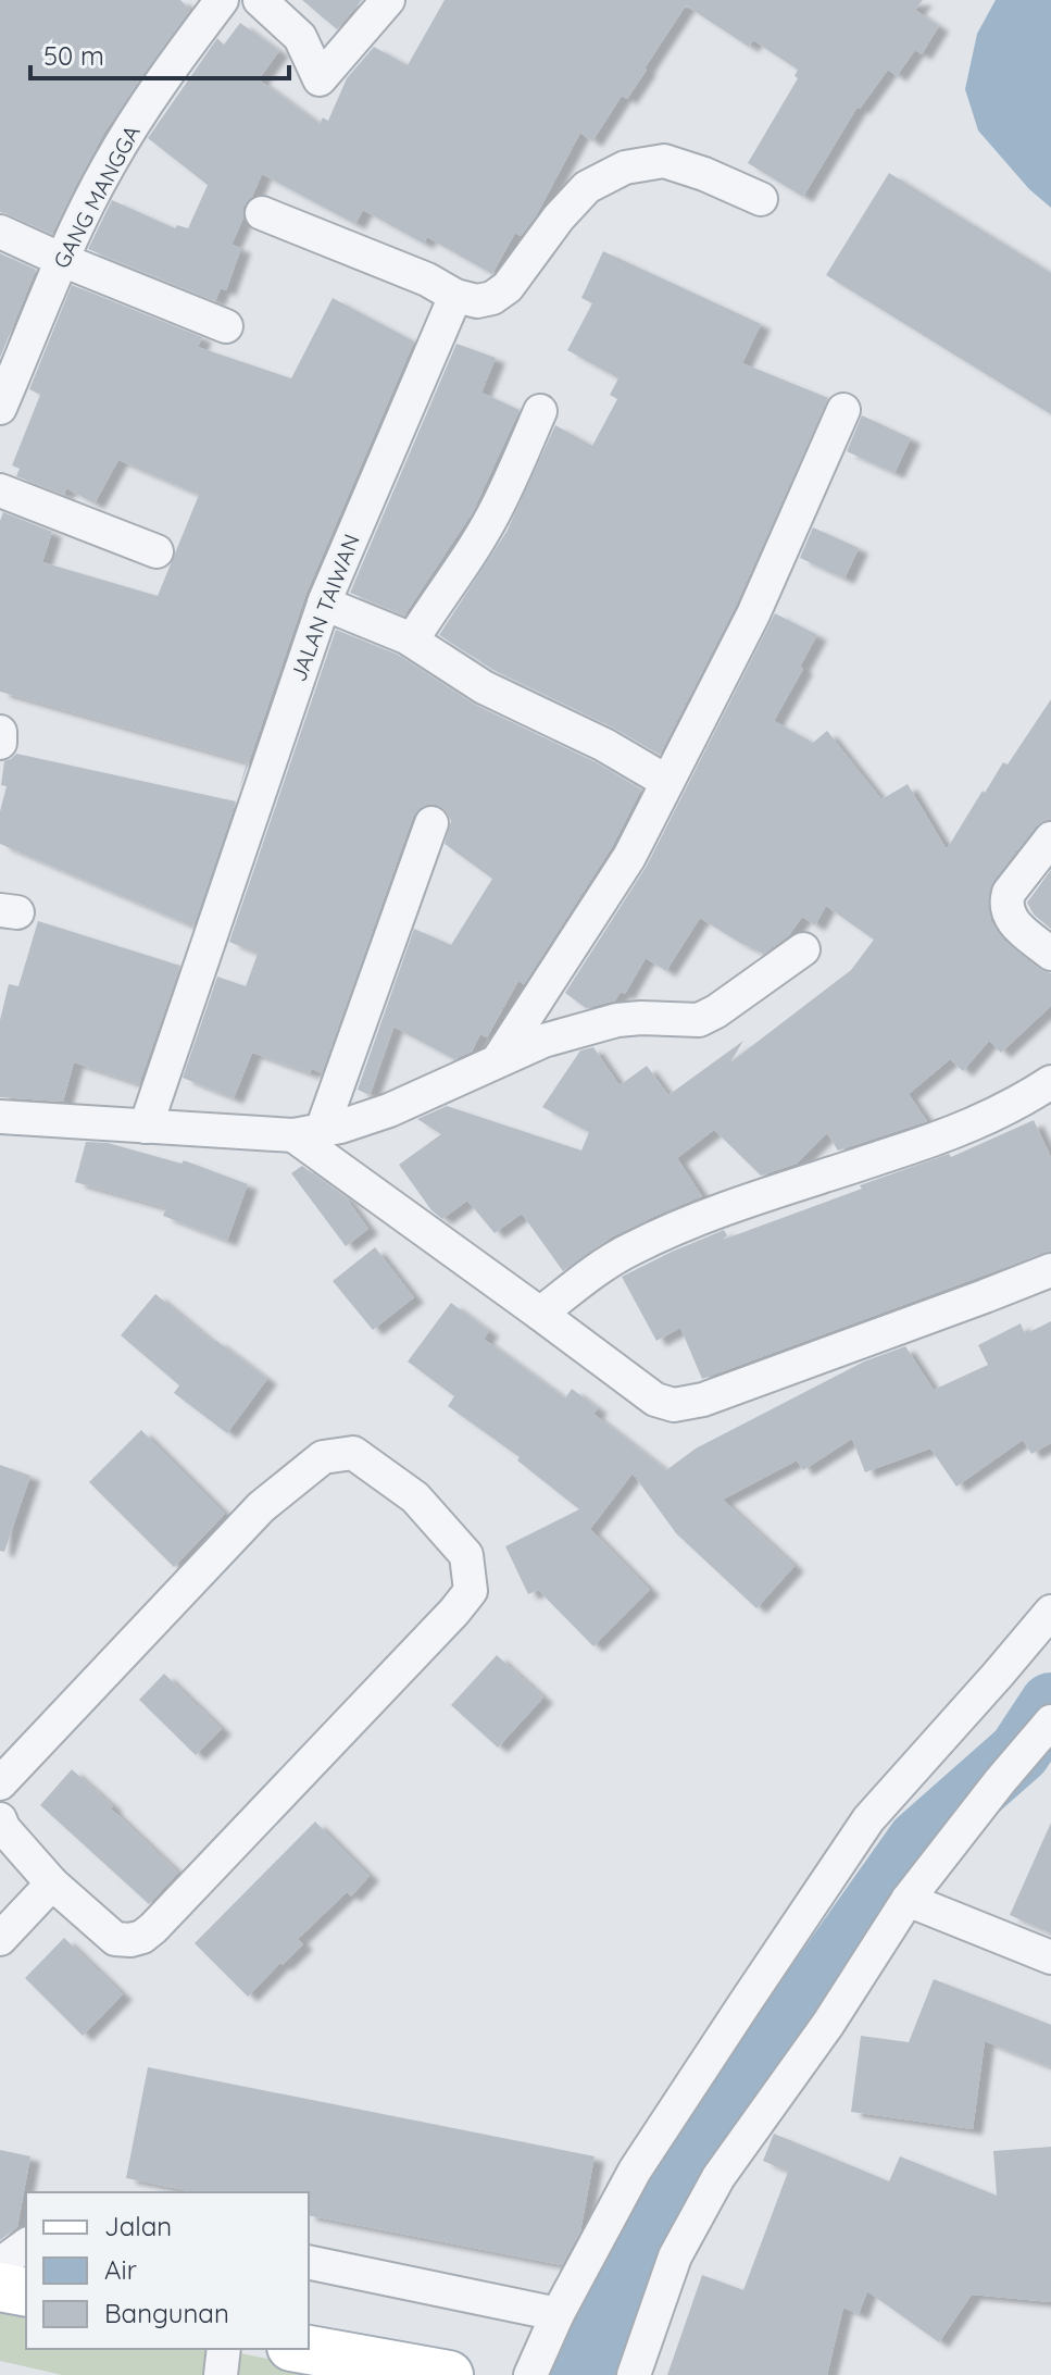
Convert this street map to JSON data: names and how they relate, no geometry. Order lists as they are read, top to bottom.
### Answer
{
  "streets": {
    "street": ["GANG MANGGA", "JALAN TAIWAN"]
  },
  "legend": ["Jalan", "Air", "Bangunan"],
  "scale_bar": "50 m"
}
